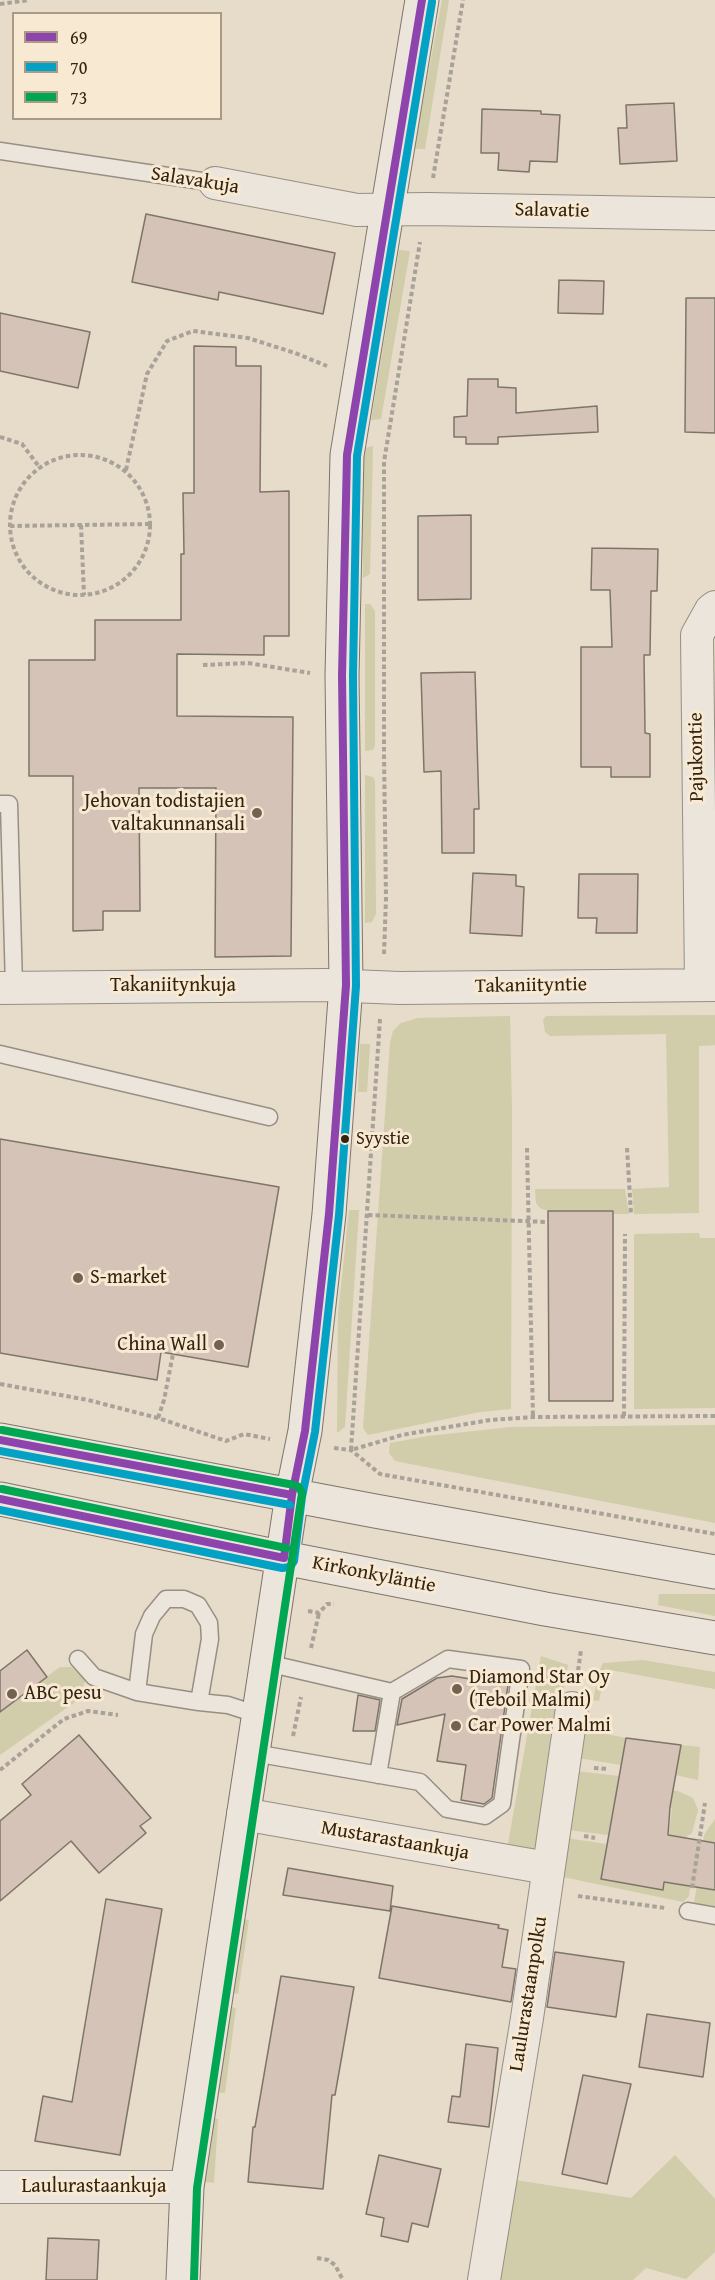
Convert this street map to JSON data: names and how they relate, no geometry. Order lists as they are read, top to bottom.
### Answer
{
  "streets": {
    "street": [
      "Salavakuja",
      "Salavatie",
      "Pajukontie",
      "Takaniitynkuja",
      "Takaniityntie",
      "Kirkonkyläntie",
      "Mustarastaankuja",
      "Laulurastaanpolku",
      "Laulurastaankuja"
    ]
  },
  "crossings": [
    ["Salavakuja", "Salavatie"],
    ["Pajukontie", "Takaniityntie"],
    ["Takaniitynkuja", "Takaniityntie"],
    ["Mustarastaankuja", "Laulurastaanpolku"]
  ],
  "places": [
    "Jehovan todistajien valtakunnansali",
    "Syystie",
    "S-market",
    "China Wall",
    "Diamond Star Oy (Teboil Malmi)",
    "ABC pesu",
    "Car Power Malmi"
  ],
  "lines": ["transit line 69", "transit line 70", "transit line 73"],
  "legend": ["69", "70", "73"]
}
